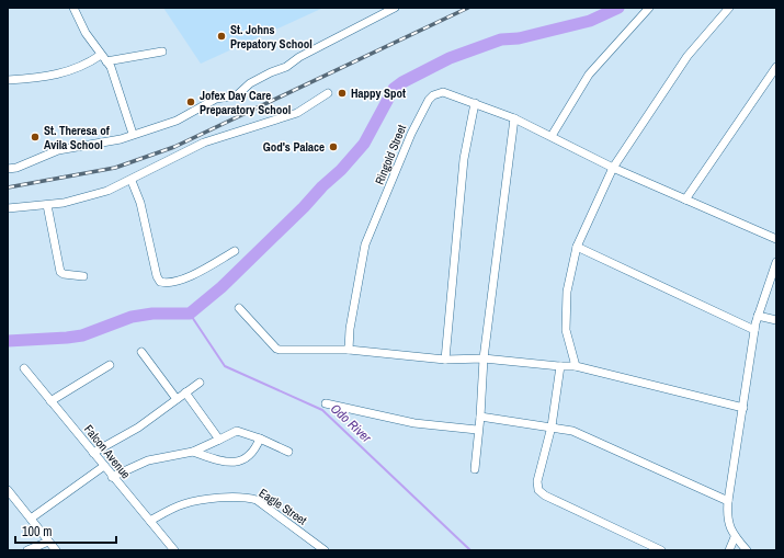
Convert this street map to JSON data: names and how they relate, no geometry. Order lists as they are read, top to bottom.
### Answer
{
  "streets": {
    "street": ["Ringold Street", "Falcon Avenue", "Eagle Street"]
  },
  "crossings": [
    ["Falcon Avenue", "Eagle Street"]
  ],
  "water": ["Odo River"],
  "places": [
    "St. Johns Prepatory School",
    "Happy Spot",
    "Jofex Day Care Preparatory School",
    "St. Theresa of Avila School",
    "God's Palace"
  ],
  "scale_bar": "100 m"
}
